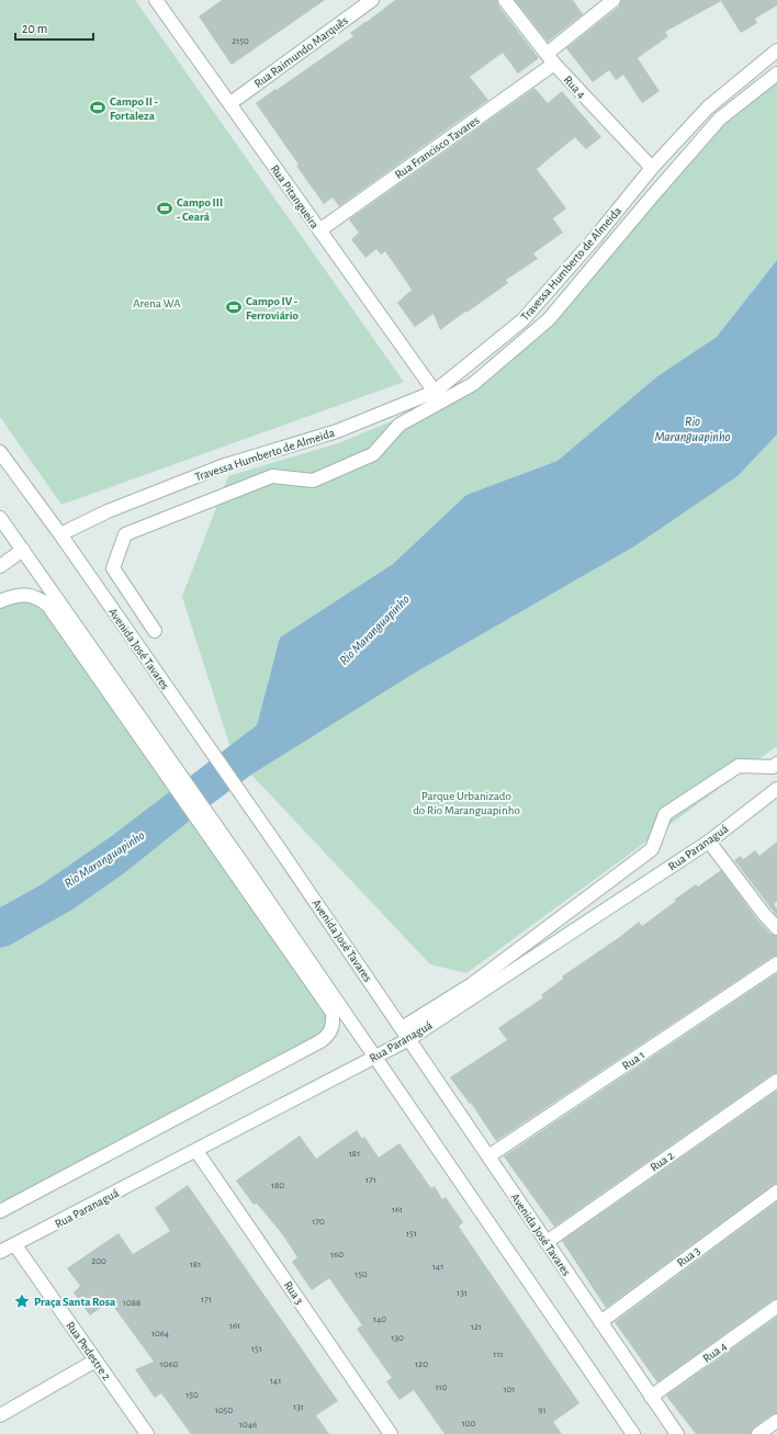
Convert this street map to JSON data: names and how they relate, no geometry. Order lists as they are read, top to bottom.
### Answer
{
  "streets": {
    "street": [
      "Rua Raimundo Marquês",
      "Rua 4",
      "Rua Francisco Tavares",
      "Rua Pitangueira",
      "Travessa Humberto de Almeida",
      "Avenida José Tavares",
      "Rua Paranaguá",
      "Rua 1",
      "Rua 2",
      "Rua 3",
      "Rua Pedestre 2"
    ]
  },
  "crossings": [
    ["Rua Raimundo Marquês", "Rua Pitangueira"],
    ["Rua 4", "Rua Francisco Tavares"],
    ["Rua 4", "Travessa Humberto de Almeida"],
    ["Rua 4", "Avenida José Tavares"],
    ["Rua Francisco Tavares", "Rua Pitangueira"],
    ["Rua Pitangueira", "Travessa Humberto de Almeida"],
    ["Travessa Humberto de Almeida", "Avenida José Tavares"],
    ["Avenida José Tavares", "Rua Paranaguá"],
    ["Avenida José Tavares", "Rua 1"],
    ["Avenida José Tavares", "Rua 2"],
    ["Avenida José Tavares", "Rua 3"],
    ["Rua Paranaguá", "Rua 3"],
    ["Rua Paranaguá", "Rua Pedestre 2"]
  ],
  "water": ["Rio Maranguapinho"],
  "parks": ["Arena WA", "Parque Urbanizado do Rio Maranguapinho"],
  "places": {
    "sports": ["Campo II - Fortaleza", "Campo III - Ceará", "Campo IV - Ferroviário"],
    "place": ["Praça Santa Rosa"]
  },
  "house_numbers": [
    "2150",
    "181",
    "171",
    "180",
    "161",
    "170",
    "151",
    "160",
    "200",
    "181",
    "141",
    "150",
    "131",
    "171",
    "1088",
    "140",
    "161",
    "121",
    "1064",
    "130",
    "151",
    "111",
    "1060",
    "120",
    "141",
    "110",
    "101",
    "150",
    "131",
    "1050",
    "91",
    "100",
    "1046"
  ],
  "scale_bar": "20 m"
}
